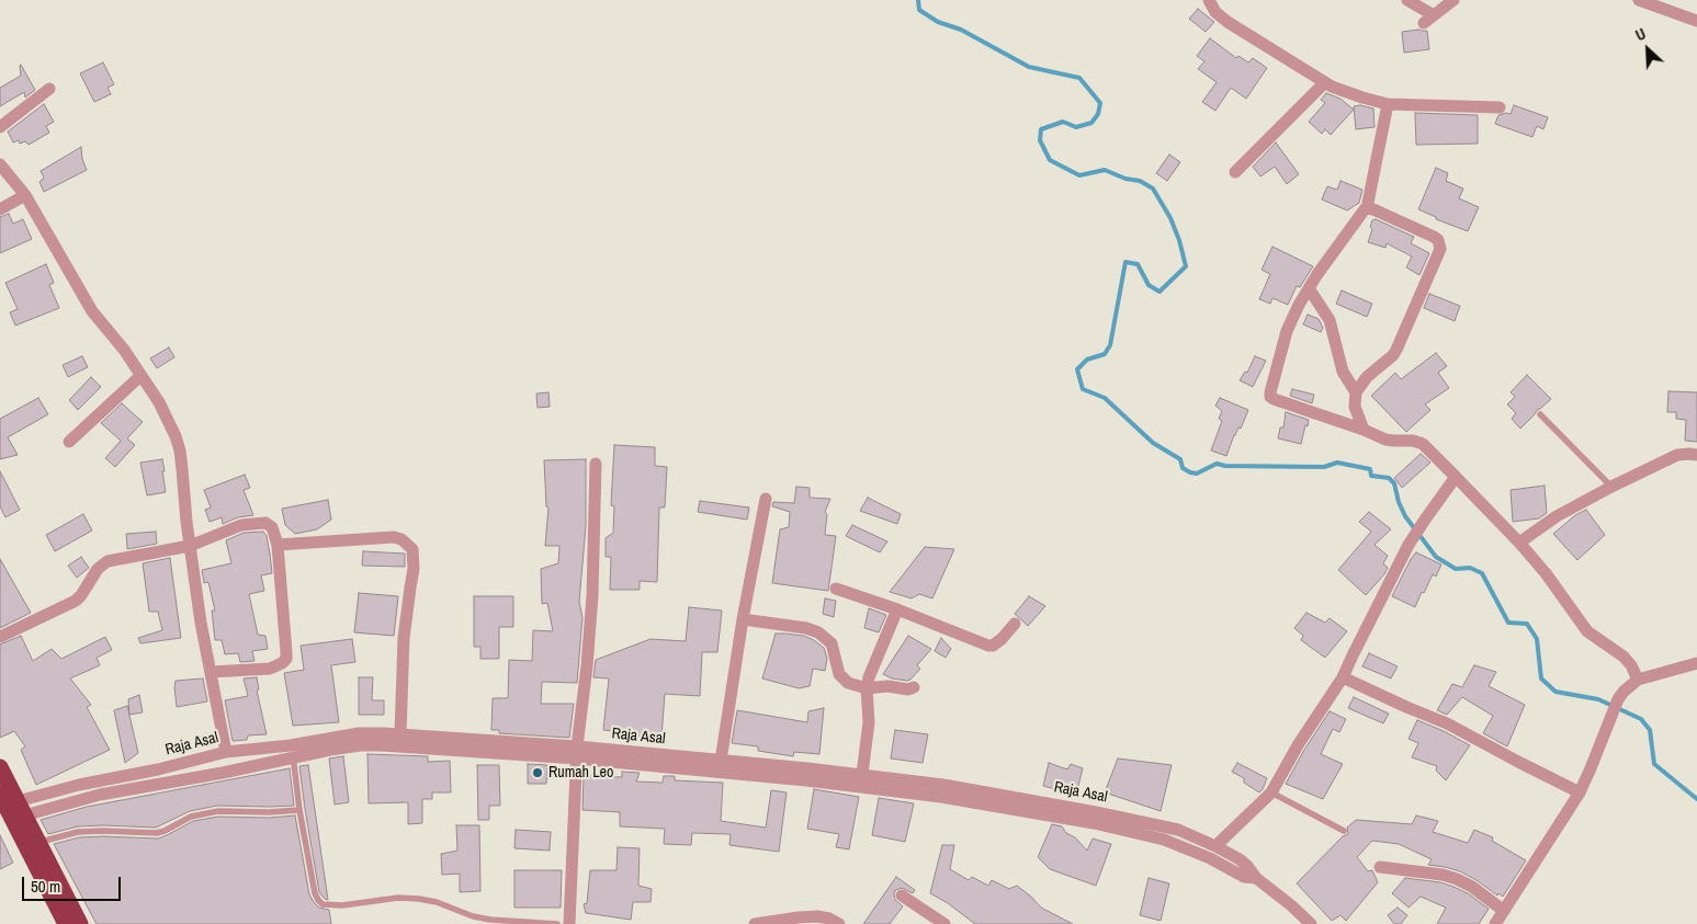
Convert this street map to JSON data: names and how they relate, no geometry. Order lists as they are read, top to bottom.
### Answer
{
  "streets": {
    "street": ["Raja Asal"]
  },
  "places": ["Rumah Leo"],
  "scale_bar": "50 m",
  "north": "top left"
}
